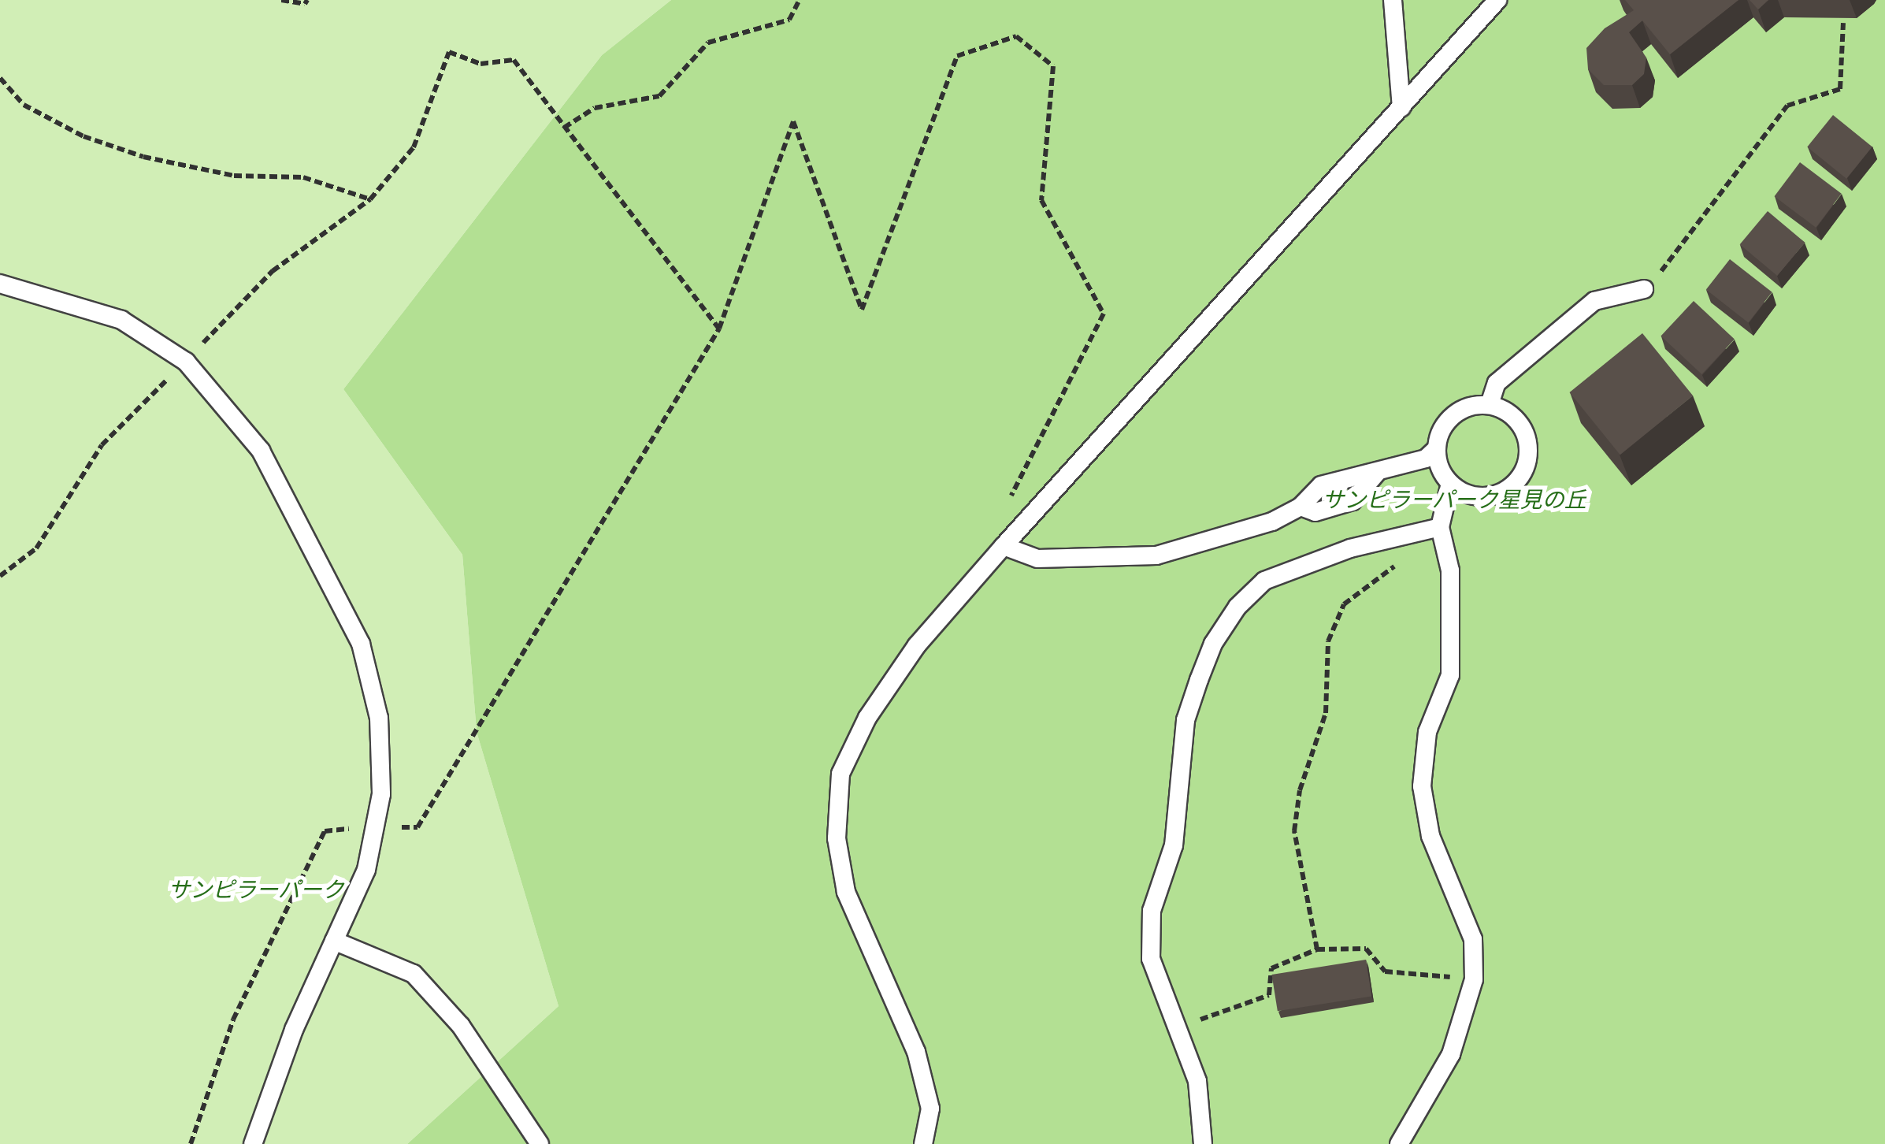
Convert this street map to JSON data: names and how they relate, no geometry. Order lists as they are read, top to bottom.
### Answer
{
  "parks": ["サンピラーパーク星見の丘", "サンピラーパーク"]
}
